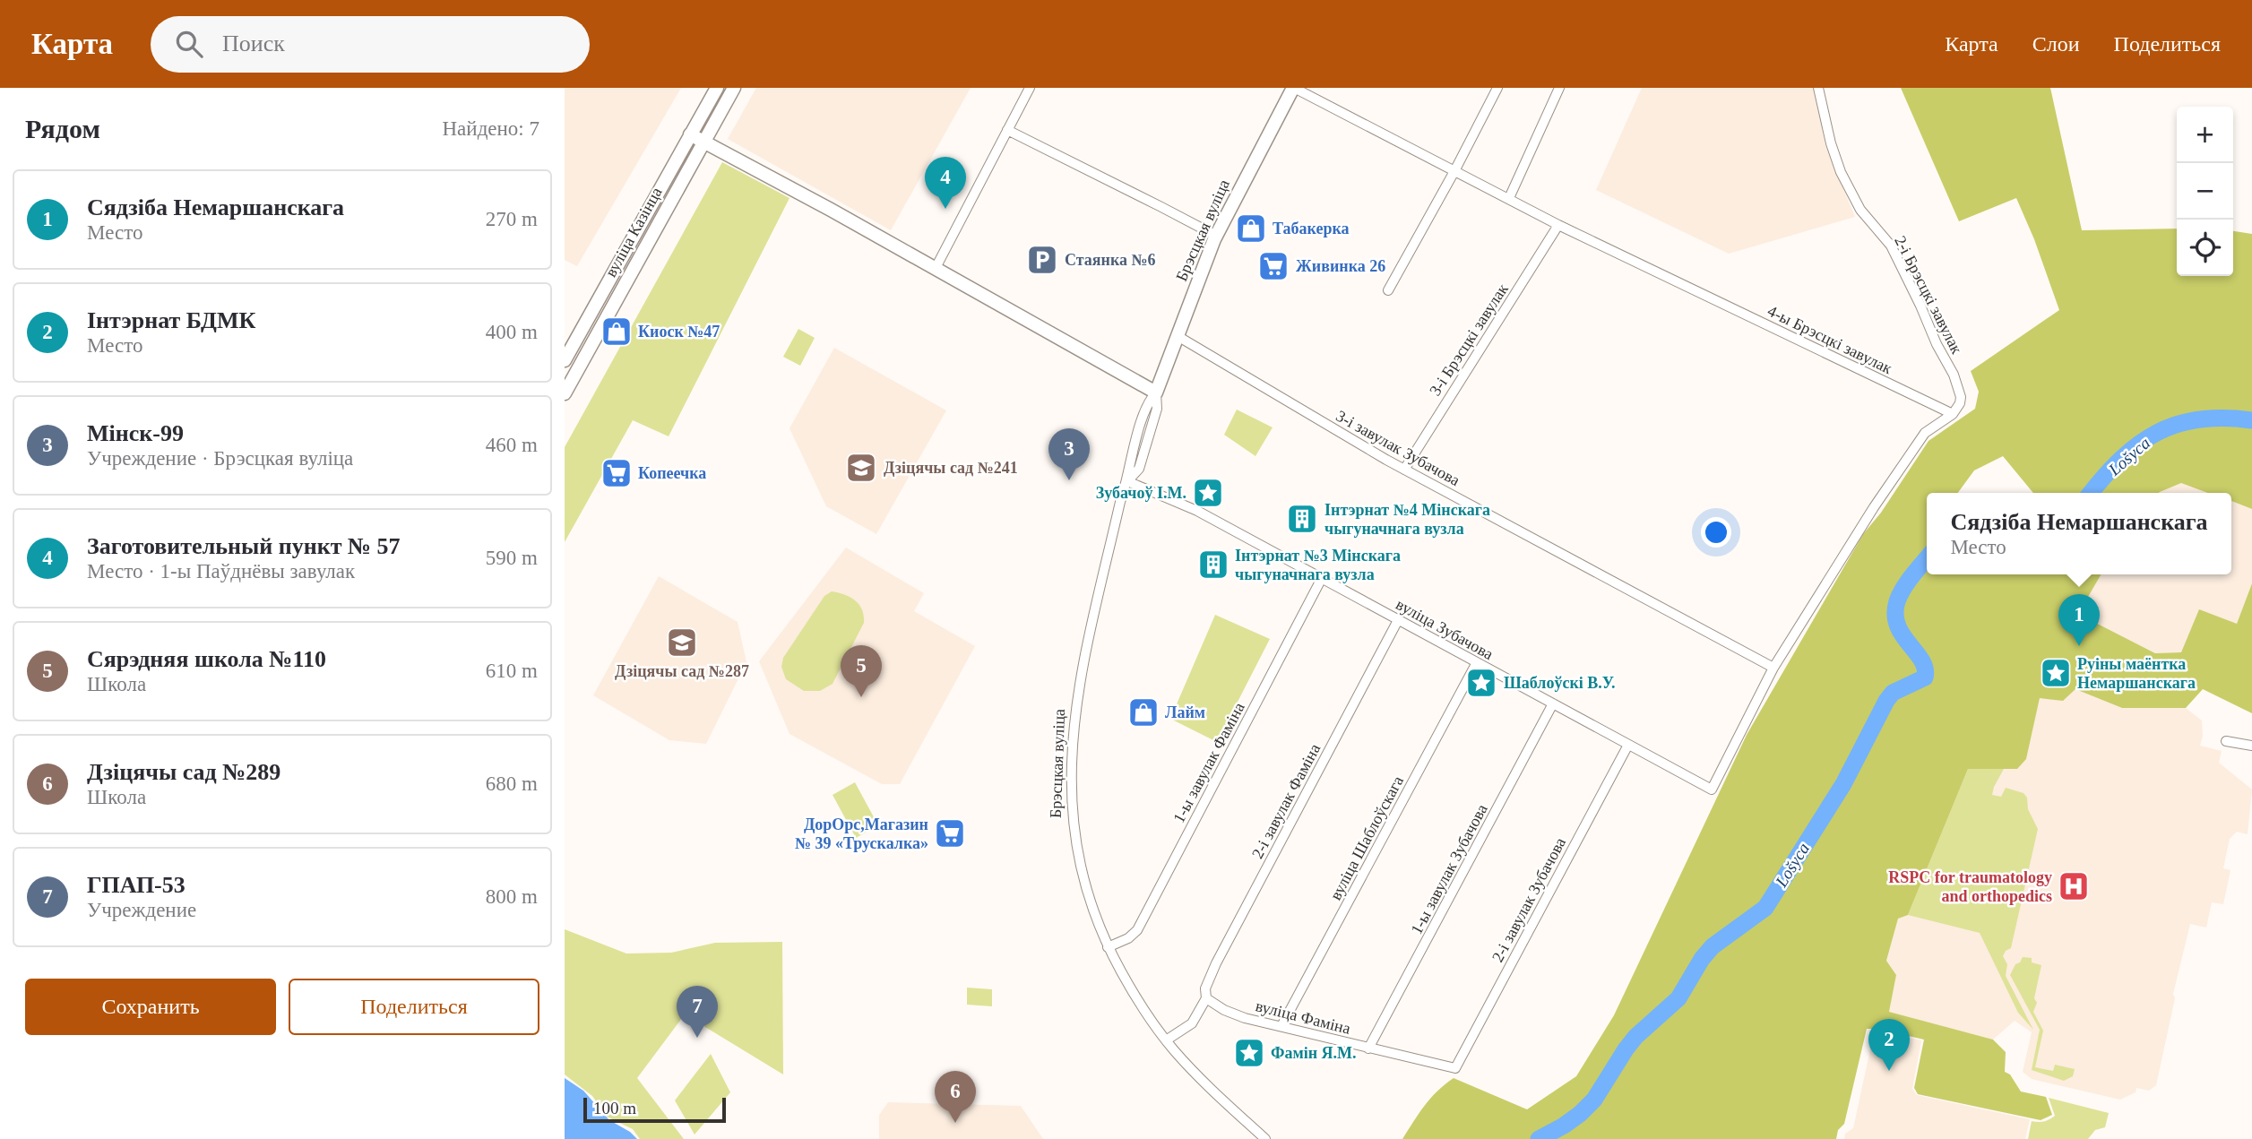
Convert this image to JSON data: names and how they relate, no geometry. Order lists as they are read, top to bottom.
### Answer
{
  "streets": {
    "street": [
      "Брэсцкая вуліца",
      "вуліца Казінца",
      "2-і Брэсцкі завулак",
      "3-і Брэсцкі завулак",
      "4-ы Брэсцкі завулак",
      "3-і завулак Зубачова",
      "вуліца Зубачова",
      "1-ы завулак Фаміна",
      "2-і завулак Фаміна",
      "вуліца Шаблоўскага",
      "1-ы завулак Зубачова",
      "2-і завулак Зубачова",
      "вуліца Фаміна"
    ]
  },
  "crossings": [
    ["Брэсцкая вуліца", "4-ы Брэсцкі завулак"],
    ["Брэсцкая вуліца", "3-і завулак Зубачова"],
    ["Брэсцкая вуліца", "вуліца Зубачова"],
    ["Брэсцкая вуліца", "1-ы завулак Фаміна"],
    ["2-і Брэсцкі завулак", "4-ы Брэсцкі завулак"],
    ["3-і Брэсцкі завулак", "4-ы Брэсцкі завулак"],
    ["3-і Брэсцкі завулак", "3-і завулак Зубачова"],
    ["3-і завулак Зубачова", "вуліца Зубачова"],
    ["вуліца Зубачова", "1-ы завулак Фаміна"],
    ["вуліца Зубачова", "2-і завулак Фаміна"],
    ["вуліца Зубачова", "вуліца Шаблоўскага"],
    ["вуліца Зубачова", "1-ы завулак Зубачова"],
    ["вуліца Зубачова", "2-і завулак Зубачова"],
    ["2-і завулак Фаміна", "вуліца Фаміна"],
    ["вуліца Шаблоўскага", "вуліца Фаміна"],
    ["1-ы завулак Зубачова", "вуліца Фаміна"],
    ["2-і завулак Зубачова", "вуліца Фаміна"]
  ],
  "water": ["Lošyca"],
  "places": {
    "shop": ["Табакерка", "Киоск №47", "Лайм"],
    "parking": ["Стаянка №6"],
    "supermarket": ["Живинка 26", "Копеечка", "ДорОрс,Магазин № 39 «Трускалка»"],
    "school or university": ["Дзіцячы сад №241", "Дзіцячы сад №287"],
    "place": [
      "Зубачоў І.М.",
      "Руіны маёнтка Немаршанскага",
      "Шаблоўскі В.У.",
      "Фамін Я.М."
    ],
    "building": ["Інтэрнат №4 Мінскага чыгуначнага вузла", "Інтэрнат №3 Мінскага чыгуначнага вузла"],
    "hospital": ["RSPC for traumatology and orthopedics"]
  },
  "scale_bar": "100 m",
  "page": {
    "header": "Карта",
    "search": "Поиск",
    "nav": ["Карта", "Слои", "Поделиться"],
    "heading": ["Рядом", "Найдено: 7"],
    "map_buttons": ["+", "−"],
    "pins": [
      "4",
      "3",
      "1",
      "5",
      "7",
      "2",
      "6"
    ],
    "list": [
      {
        "mark": "1",
        "name": "Сядзіба Немаршанскага",
        "note": "Место",
        "value": "270 m"
      },
      {
        "mark": "2",
        "name": "Інтэрнат БДМК",
        "note": "Место",
        "value": "400 m"
      },
      {
        "mark": "3",
        "name": "Мінск-99",
        "note": "Учреждение · Брэсцкая вуліца",
        "value": "460 m"
      },
      {
        "mark": "4",
        "name": "Заготовительный пункт № 57",
        "note": "Место · 1-ы Паўднёвы завулак",
        "value": "590 m"
      },
      {
        "mark": "5",
        "name": "Сярэдняя школа №110",
        "note": "Школа",
        "value": "610 m"
      },
      {
        "mark": "6",
        "name": "Дзіцячы сад №289",
        "note": "Школа",
        "value": "680 m"
      },
      {
        "mark": "7",
        "name": "ГПАП-53",
        "note": "Учреждение",
        "value": "800 m"
      }
    ],
    "popup": ["Сядзіба Немаршанскага", "Место"],
    "buttons": ["Сохранить", "Поделиться"],
    "scale": "100 m"
  }
}
